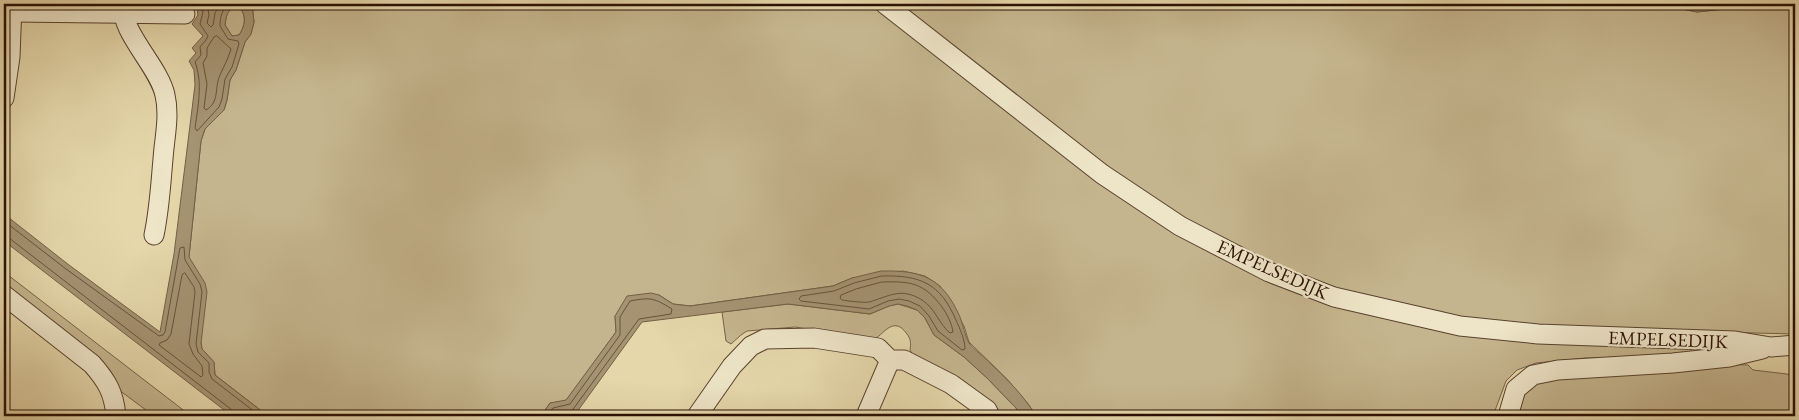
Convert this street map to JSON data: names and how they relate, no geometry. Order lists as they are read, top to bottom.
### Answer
{
  "streets": {
    "street": ["EMPELSEDIJK"]
  }
}
